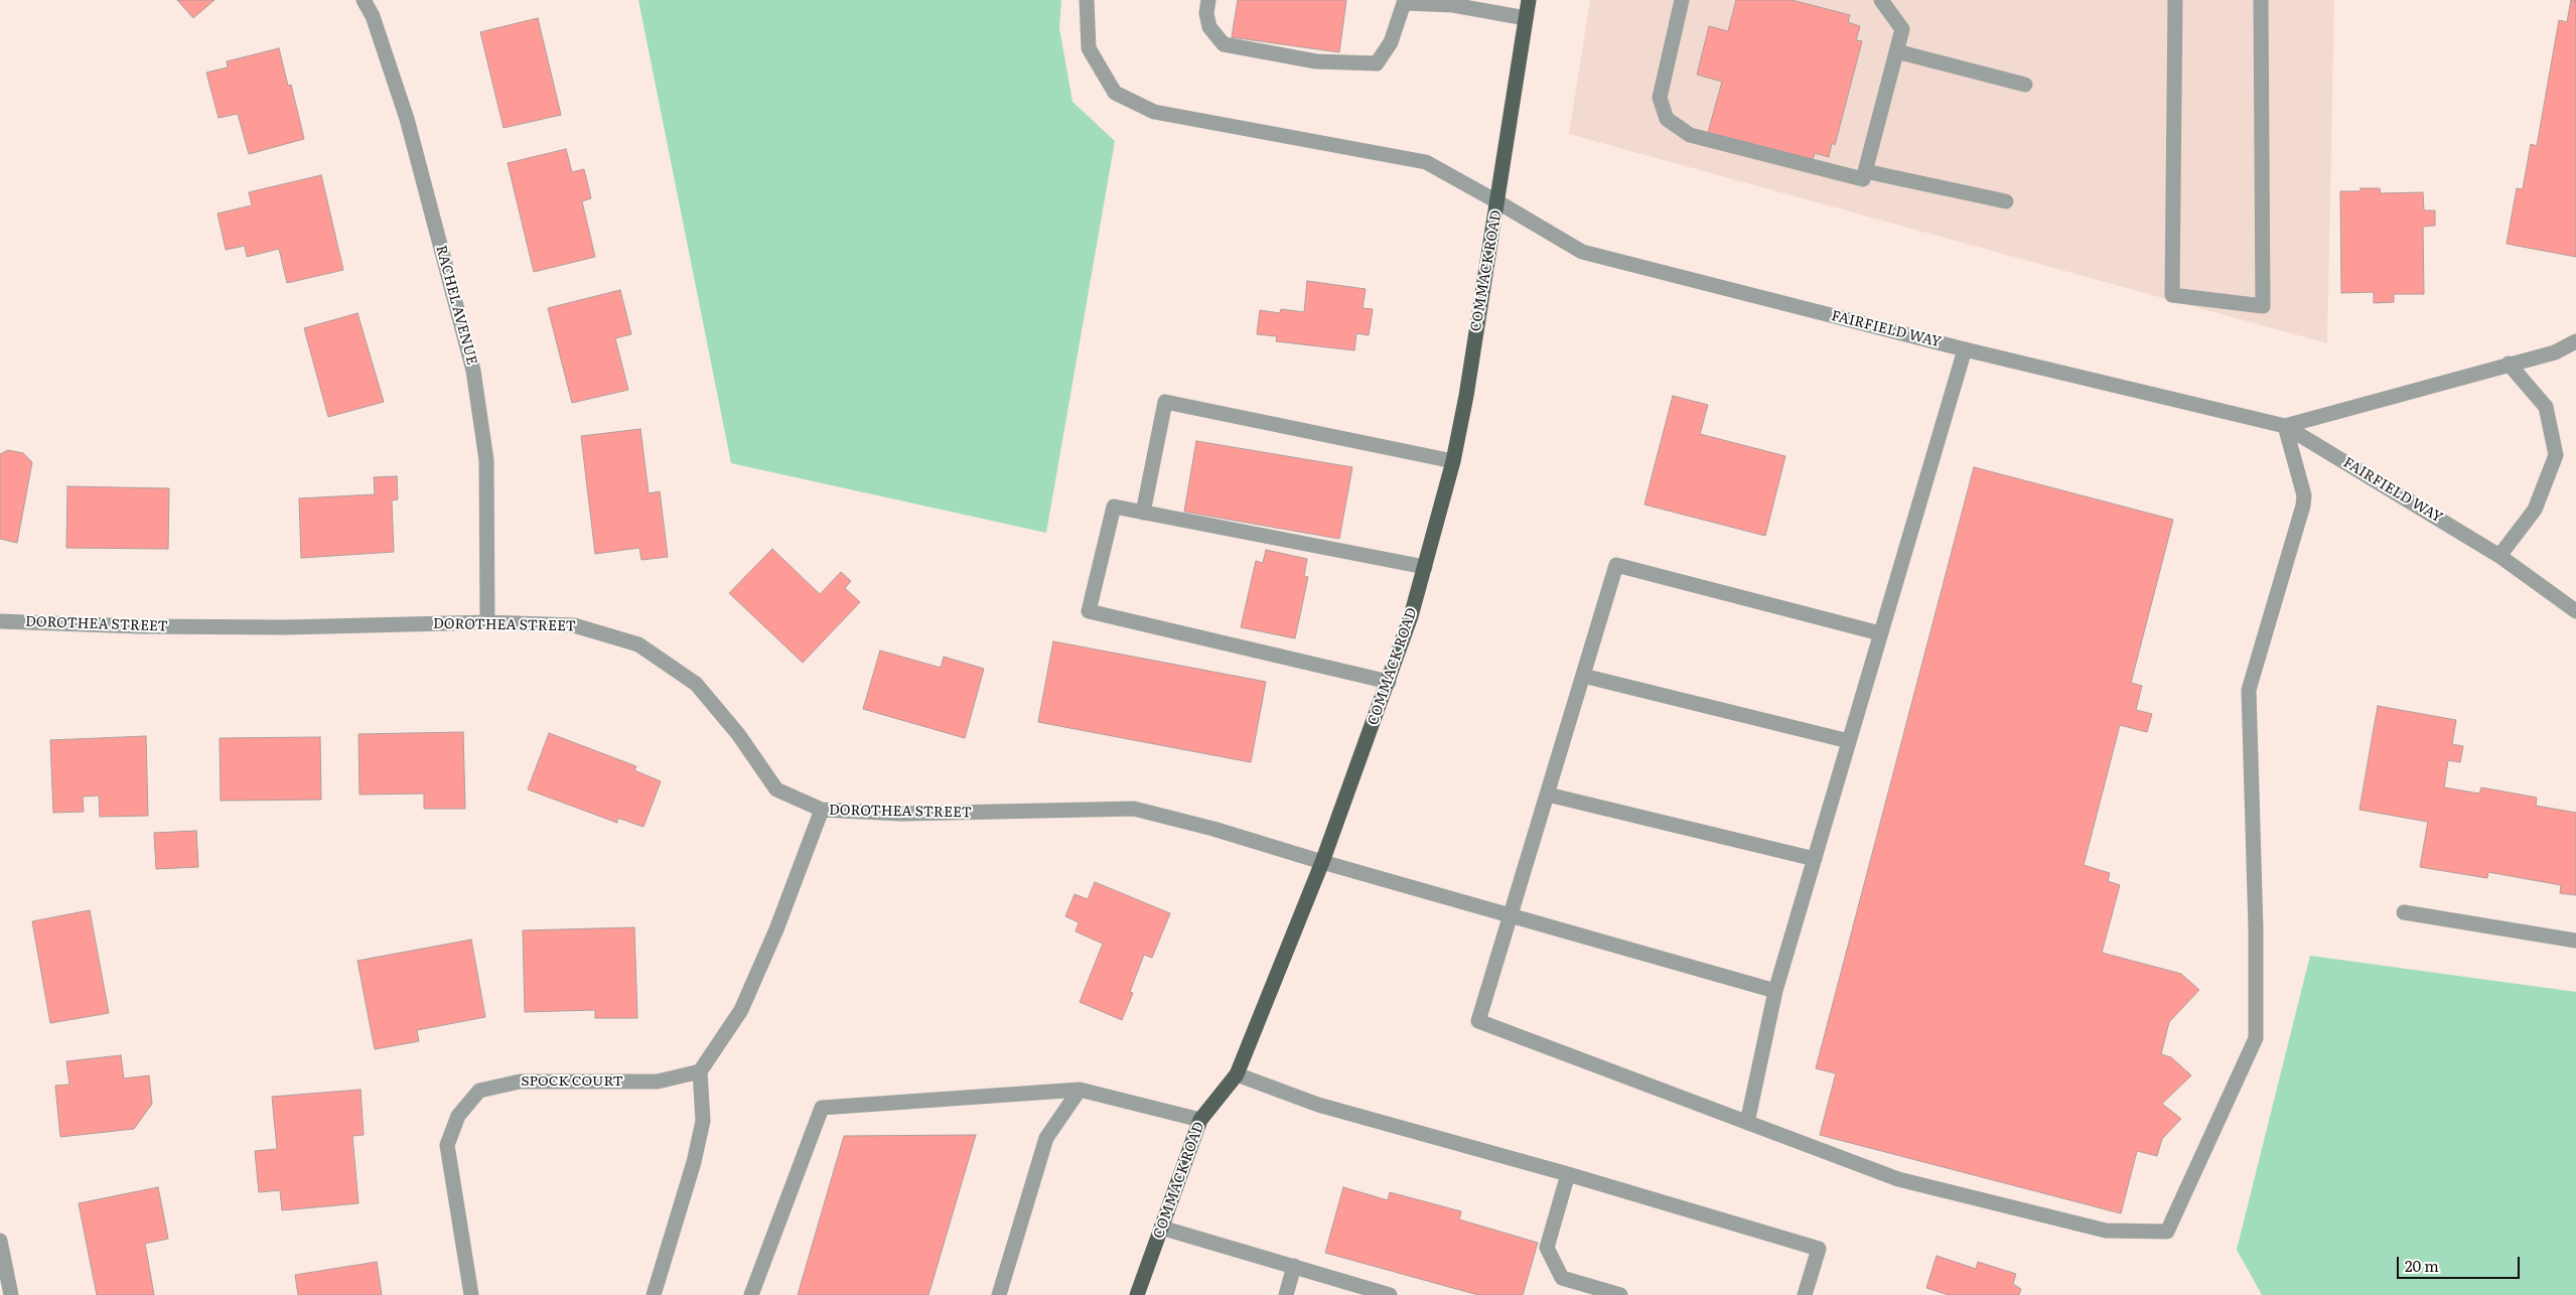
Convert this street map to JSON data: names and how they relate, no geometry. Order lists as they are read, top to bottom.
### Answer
{
  "streets": {
    "main road": ["COMMACK ROAD"],
    "street": [
      "RACHEL AVENUE",
      "FAIRFIELD WAY",
      "DOROTHEA STREET",
      "SPOCK COURT"
    ]
  },
  "crossings": [
    ["COMMACK ROAD", "FAIRFIELD WAY"],
    ["COMMACK ROAD", "DOROTHEA STREET"],
    ["RACHEL AVENUE", "DOROTHEA STREET"]
  ],
  "scale_bar": "20 m"
}
